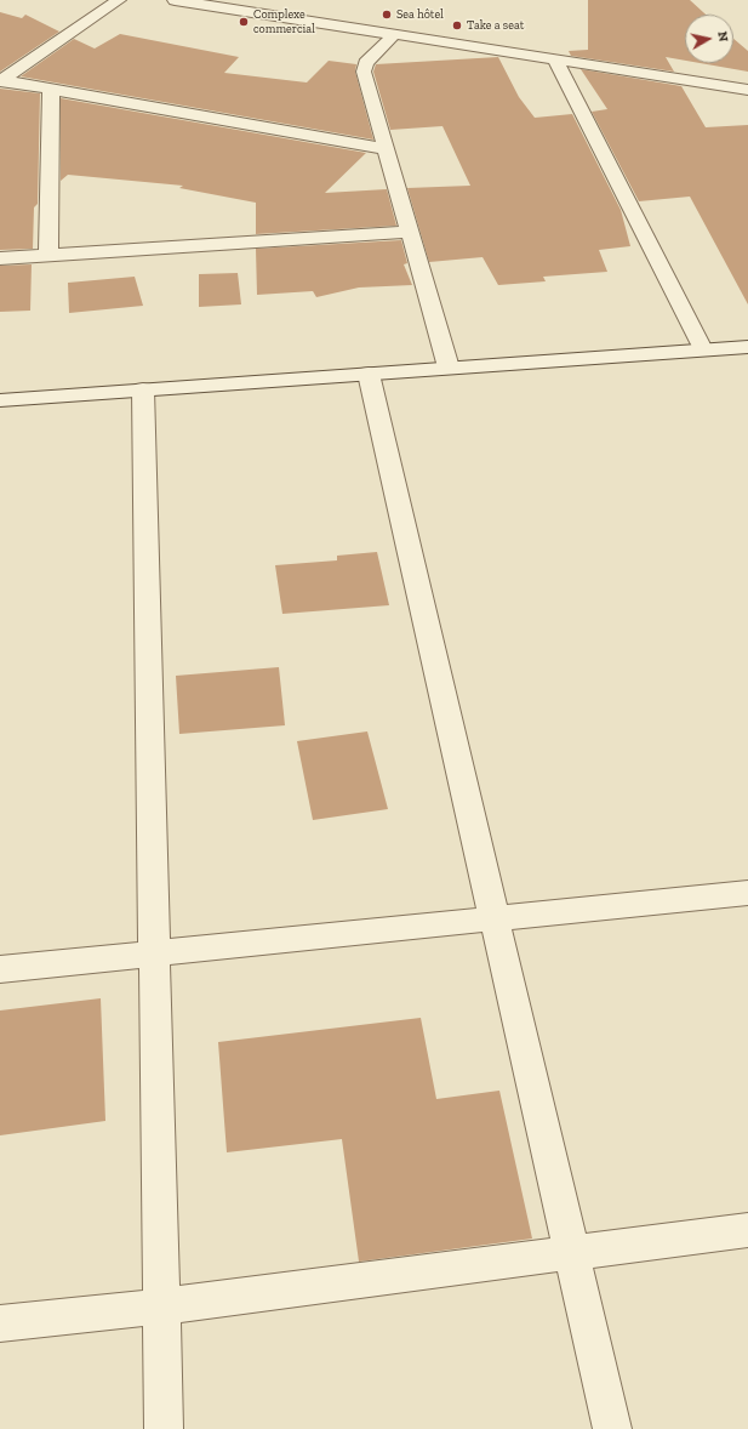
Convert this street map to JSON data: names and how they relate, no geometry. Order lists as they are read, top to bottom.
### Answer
{
  "places": ["Sea hôtel", "Complexe commercial", "Take a seat"],
  "north": "right"
}
